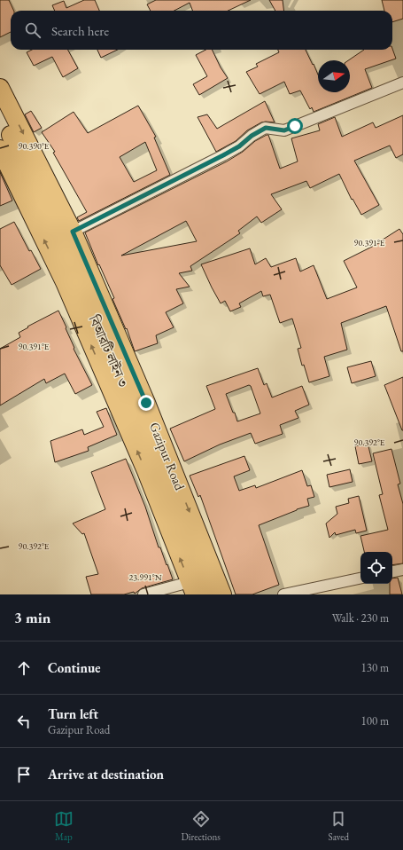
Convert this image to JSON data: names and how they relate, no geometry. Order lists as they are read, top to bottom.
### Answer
{
  "streets": {
    "main road": ["বিআরটি লাইন ৩", "Gazipur Road"]
  },
  "north": "right",
  "page": {
    "search": "Search here",
    "heading": ["3 min", "Walk · 230 m"],
    "list": [
      ["Continue", "130 m"],
      ["Turn left", "Gazipur Road", "100 m"],
      "Arrive at destination"
    ],
    "nav": ["Map", "Directions", "Saved"]
  },
  "coordinates": [
    "90.390°E",
    "90.391°E",
    "90.392°E",
    "23.991°N"
  ]
}
